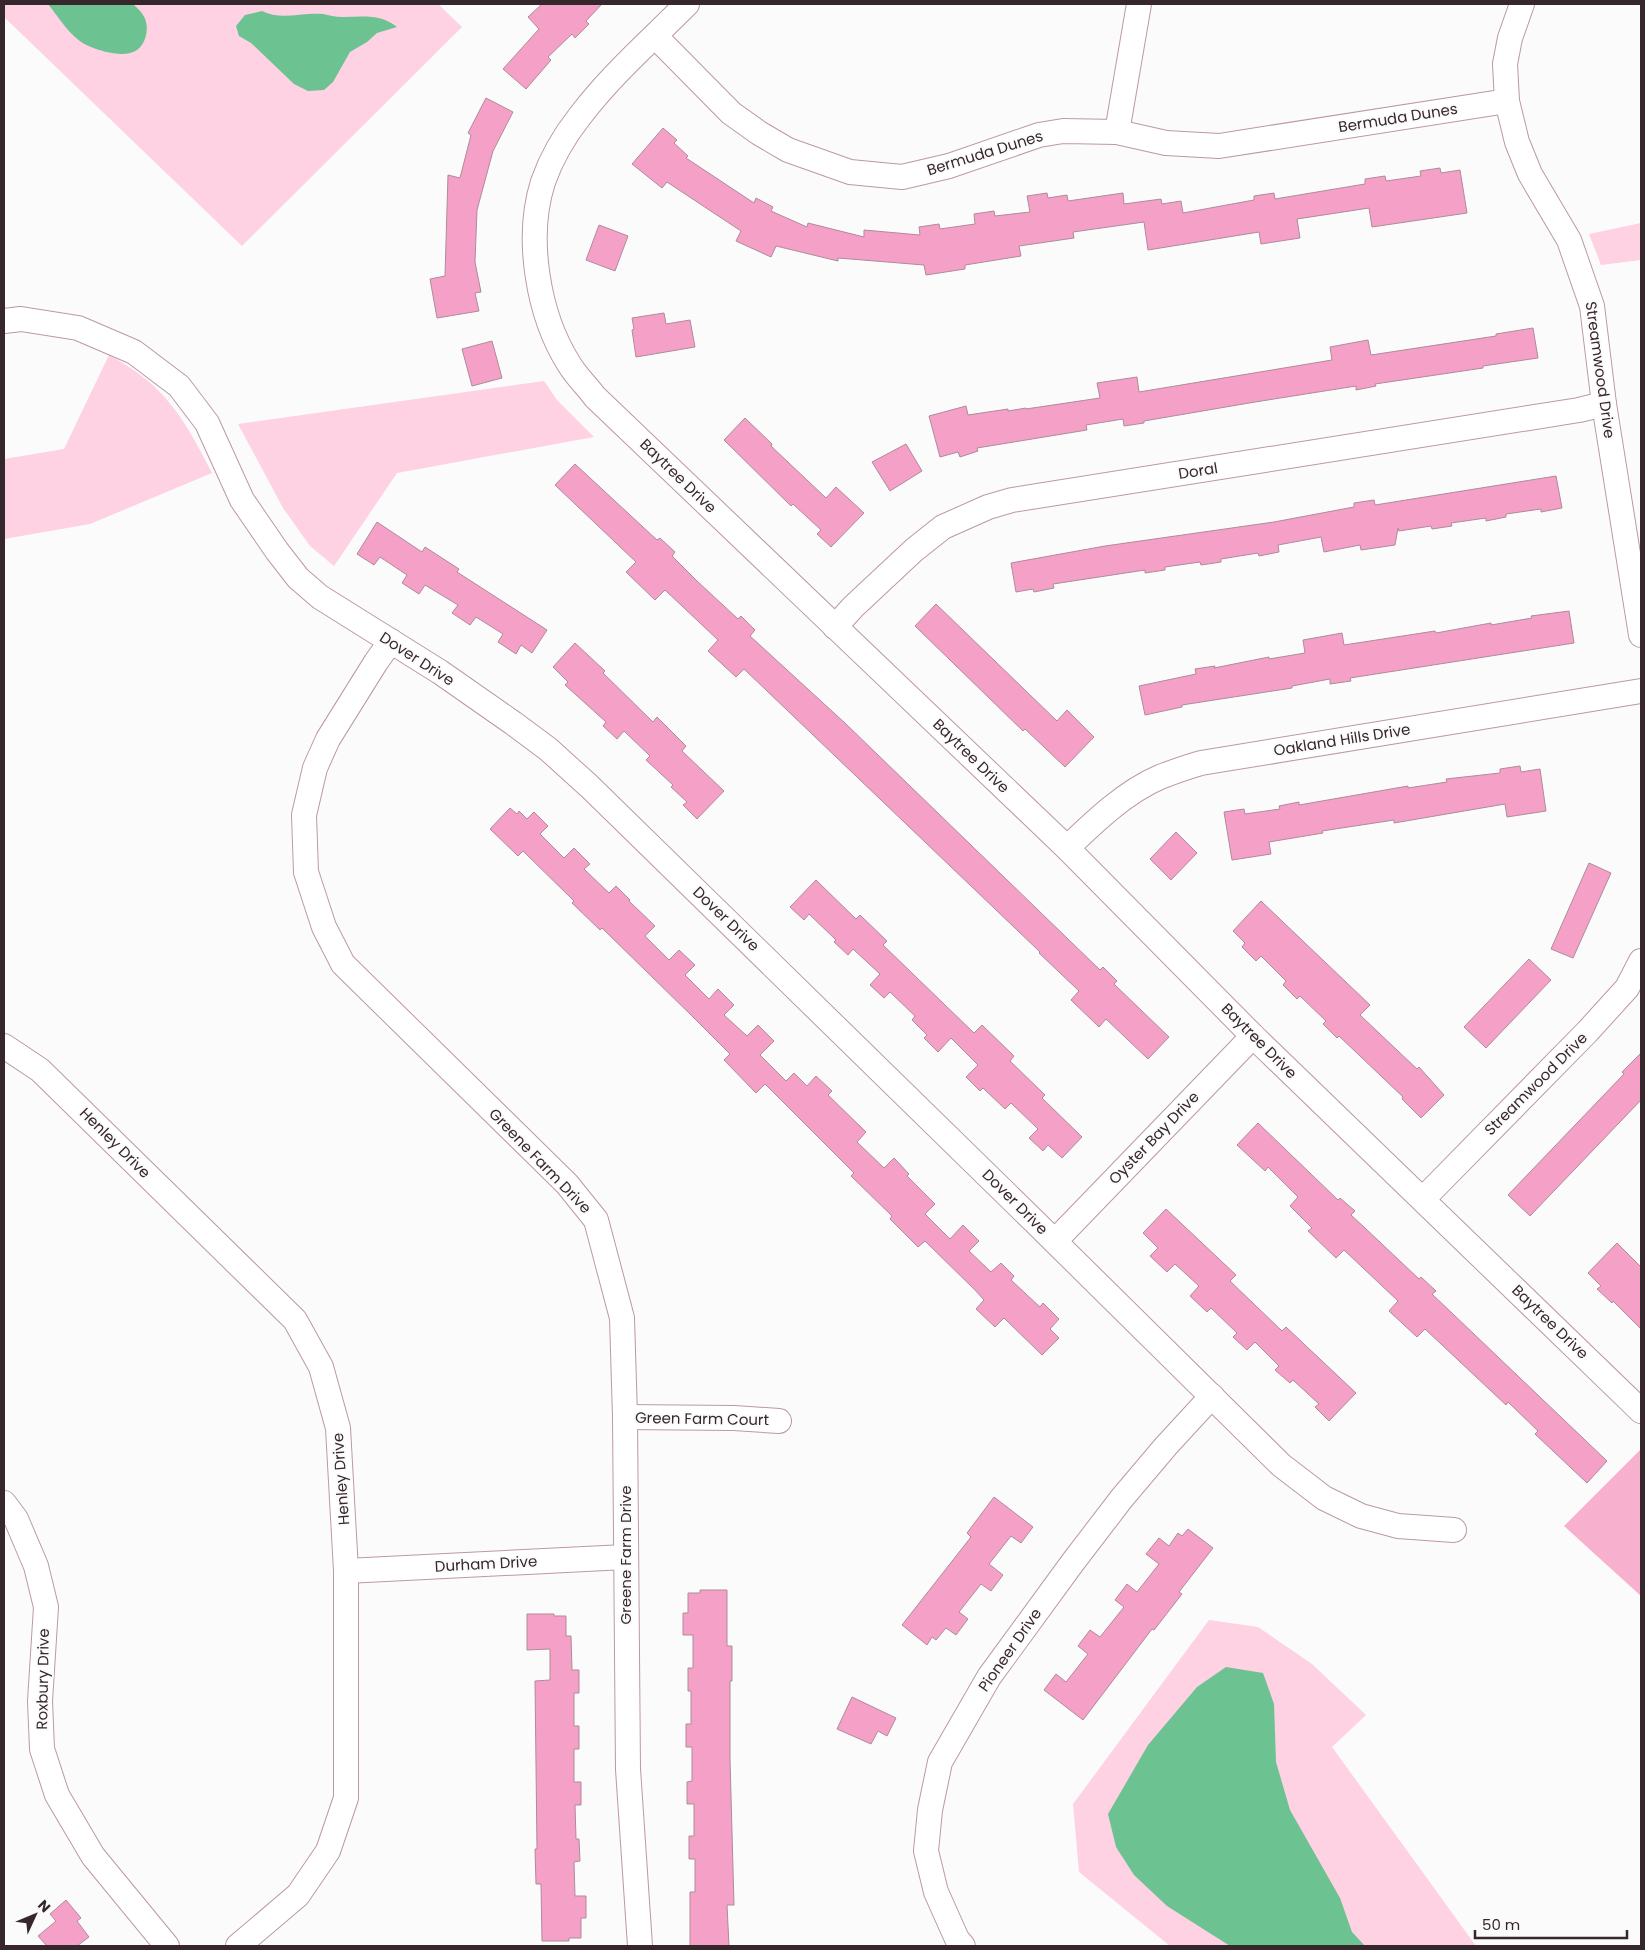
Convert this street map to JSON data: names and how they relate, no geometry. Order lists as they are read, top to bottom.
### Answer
{
  "streets": {
    "street": [
      "Bermuda Dunes",
      "Streamwood Drive",
      "Doral",
      "Baytree Drive",
      "Dover Drive",
      "Oakland Hills Drive",
      "Oyster Bay Drive",
      "Henley Drive",
      "Greene Farm Drive",
      "Green Farm Court",
      "Durham Drive",
      "Pioneer Drive",
      "Roxbury Drive"
    ]
  },
  "crossings": [
    ["Bermuda Dunes", "Streamwood Drive"],
    ["Bermuda Dunes", "Baytree Drive"],
    ["Streamwood Drive", "Doral"],
    ["Streamwood Drive", "Baytree Drive"],
    ["Doral", "Baytree Drive"],
    ["Baytree Drive", "Oakland Hills Drive"],
    ["Baytree Drive", "Oyster Bay Drive"],
    ["Dover Drive", "Oyster Bay Drive"],
    ["Dover Drive", "Greene Farm Drive"],
    ["Dover Drive", "Pioneer Drive"],
    ["Henley Drive", "Durham Drive"],
    ["Greene Farm Drive", "Green Farm Court"],
    ["Greene Farm Drive", "Durham Drive"]
  ],
  "scale_bar": "50 m",
  "north": "top right"
}
